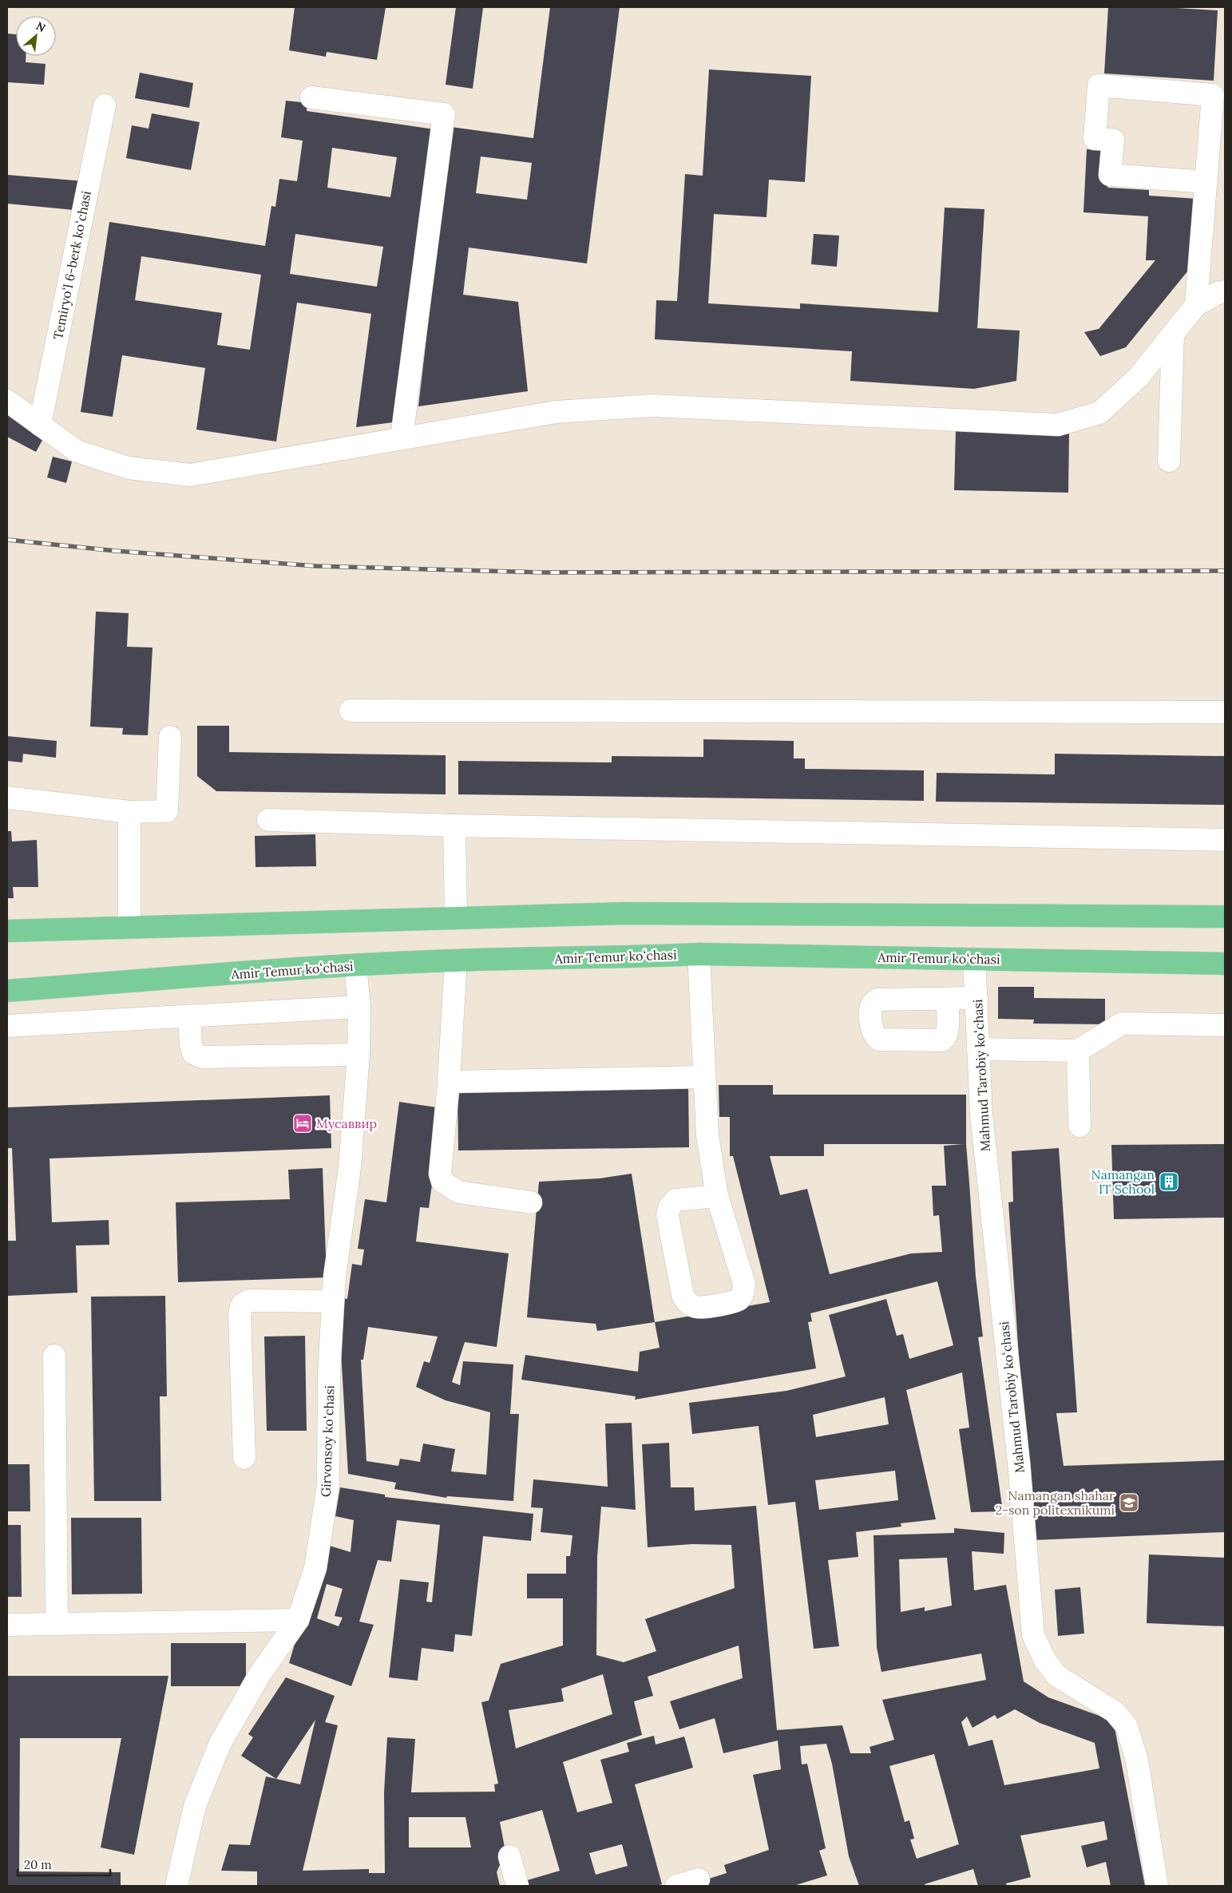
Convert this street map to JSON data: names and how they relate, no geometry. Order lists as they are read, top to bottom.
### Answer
{
  "streets": {
    "main road": ["Amir Temur koʻchasi"],
    "street": ["Temiryoʻl 6-berk koʻchasi", "Mahmud Tarobiy koʻchasi", "Girvonsoy koʻchasi"]
  },
  "crossings": [
    ["Amir Temur koʻchasi", "Mahmud Tarobiy koʻchasi"],
    ["Amir Temur koʻchasi", "Girvonsoy koʻchasi"]
  ],
  "places": {
    "hotel": ["Мусаввир"],
    "building": ["Namangan IT School"],
    "school or university": ["Namangan shahar 2-son politexnikumi"]
  },
  "scale_bar": "20 m",
  "north": "top right"
}
